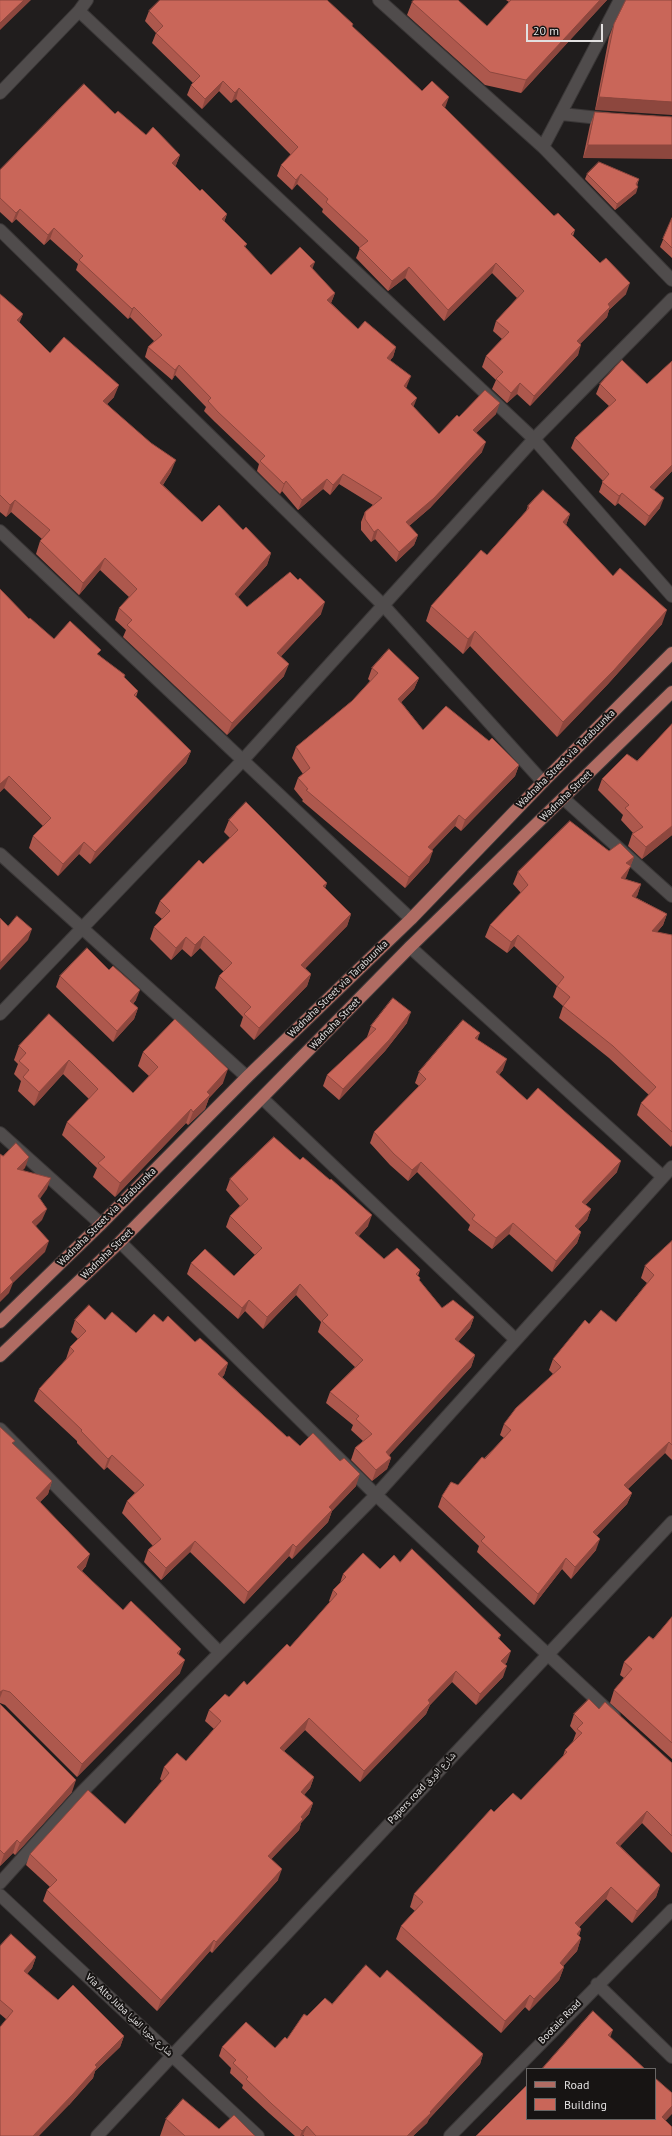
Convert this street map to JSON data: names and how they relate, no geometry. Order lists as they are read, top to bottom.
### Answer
{
  "streets": {
    "main road": ["Wadnaha Street via Tarabuunka", "Wadnaha Street"],
    "street": ["Papers road شارع الورق", "Via Alto Juba شارع جوبا العليا", "Bootale Road"]
  },
  "crossings": [
    ["Papers road شارع الورق", "Via Alto Juba شارع جوبا العليا"]
  ],
  "legend": ["Road", "Building"],
  "scale_bar": "20 m"
}
